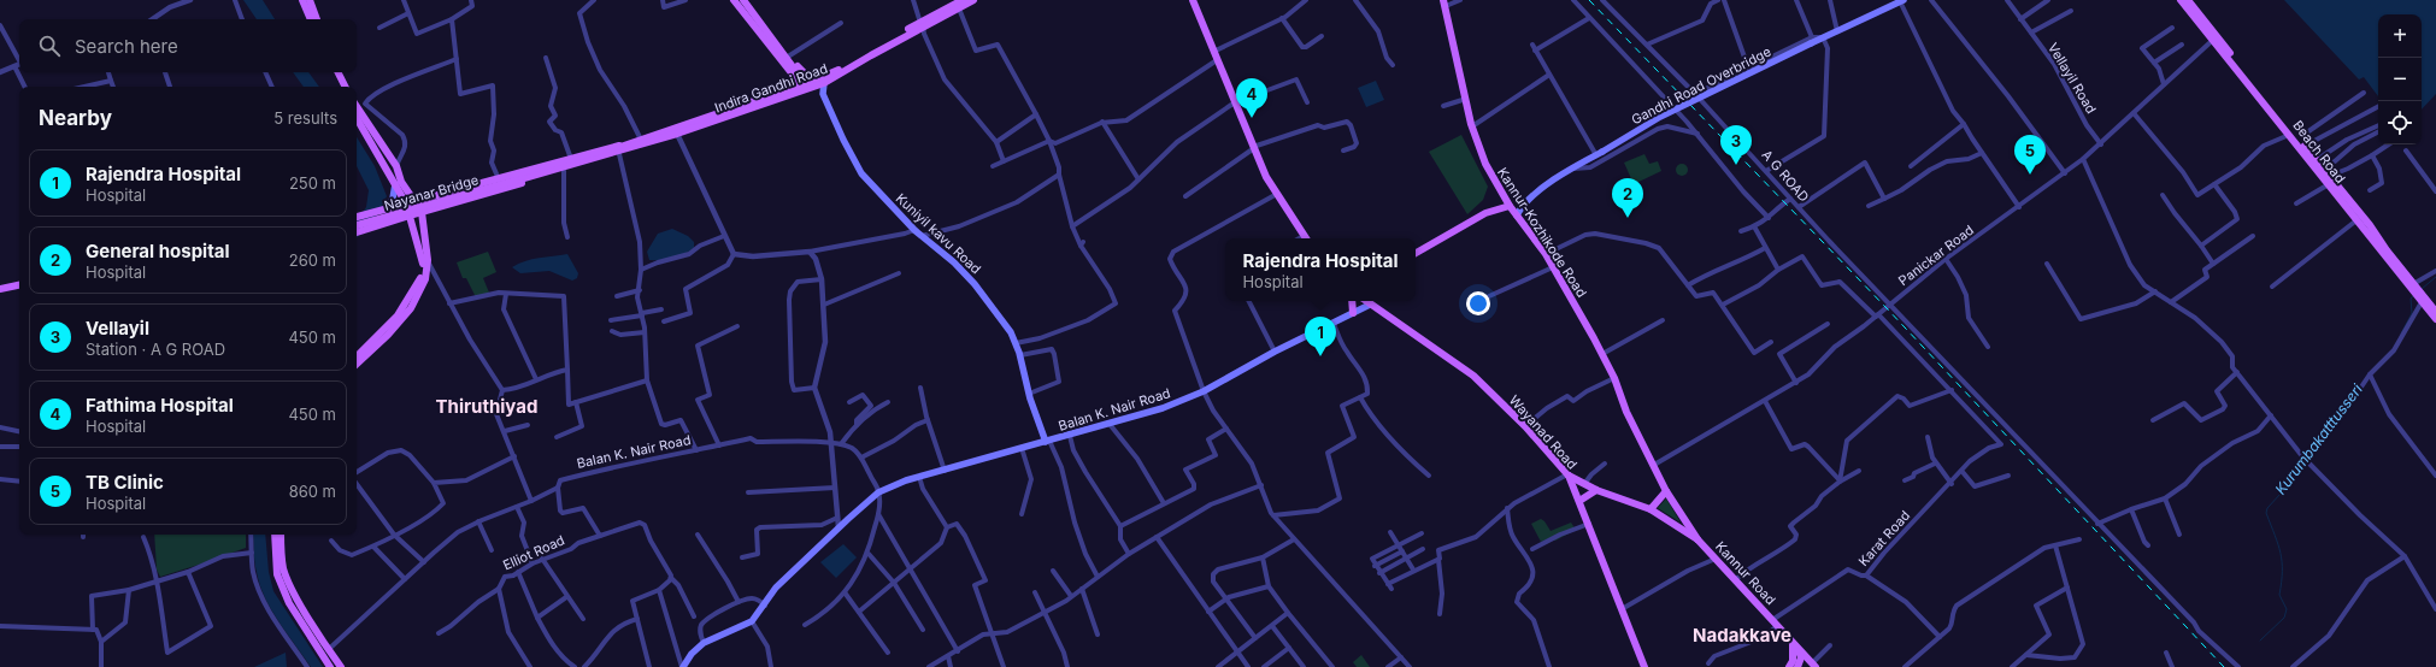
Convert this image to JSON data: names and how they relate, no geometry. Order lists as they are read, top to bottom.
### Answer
{
  "streets": {
    "main road": [
      "Gandhi Road Overbridge",
      "Indira Gandhi Road",
      "Beach Road",
      "Nayanar Bridge",
      "Kannur-Kozhikode Road",
      "Kuniyil kavu Road",
      "Balan K. Nair Road",
      "Wayanad Road",
      "Kannur Road"
    ],
    "street": [
      "Vellayil Road",
      "A G ROAD",
      "Panickar Road",
      "Karat Road",
      "Elliot Road"
    ]
  },
  "crossings": [
    ["Vellayil Road", "Panickar Road"],
    ["Indira Gandhi Road", "Nayanar Bridge"],
    ["Indira Gandhi Road", "Kuniyil kavu Road"],
    ["Beach Road", "Panickar Road"],
    ["A G ROAD", "Panickar Road"],
    ["Kannur-Kozhikode Road", "Panickar Road"],
    ["Kannur-Kozhikode Road", "Kannur Road"],
    ["Kuniyil kavu Road", "Balan K. Nair Road"],
    ["Balan K. Nair Road", "Wayanad Road"],
    ["Karat Road", "Kannur Road"]
  ],
  "districts": ["Thiruthiyad", "Nadakkave"],
  "water": ["Kurumbakatttusseri"],
  "page": {
    "map_buttons": ["+", "−"],
    "search": "Search here",
    "pins": [
      "4",
      "3",
      "5",
      "2",
      "1"
    ],
    "heading": ["Nearby", "5 results"],
    "list": [
      {
        "mark": "1",
        "name": "Rajendra Hospital",
        "note": "Hospital",
        "value": "250 m"
      },
      {
        "mark": "2",
        "name": "General hospital",
        "note": "Hospital",
        "value": "260 m"
      },
      {
        "mark": "3",
        "name": "Vellayil",
        "note": "Station · A G ROAD",
        "value": "450 m"
      },
      {
        "mark": "4",
        "name": "Fathima Hospital",
        "note": "Hospital",
        "value": "450 m"
      },
      {
        "mark": "5",
        "name": "TB Clinic",
        "note": "Hospital",
        "value": "860 m"
      }
    ],
    "popup": ["Rajendra Hospital", "Hospital"]
  }
}
